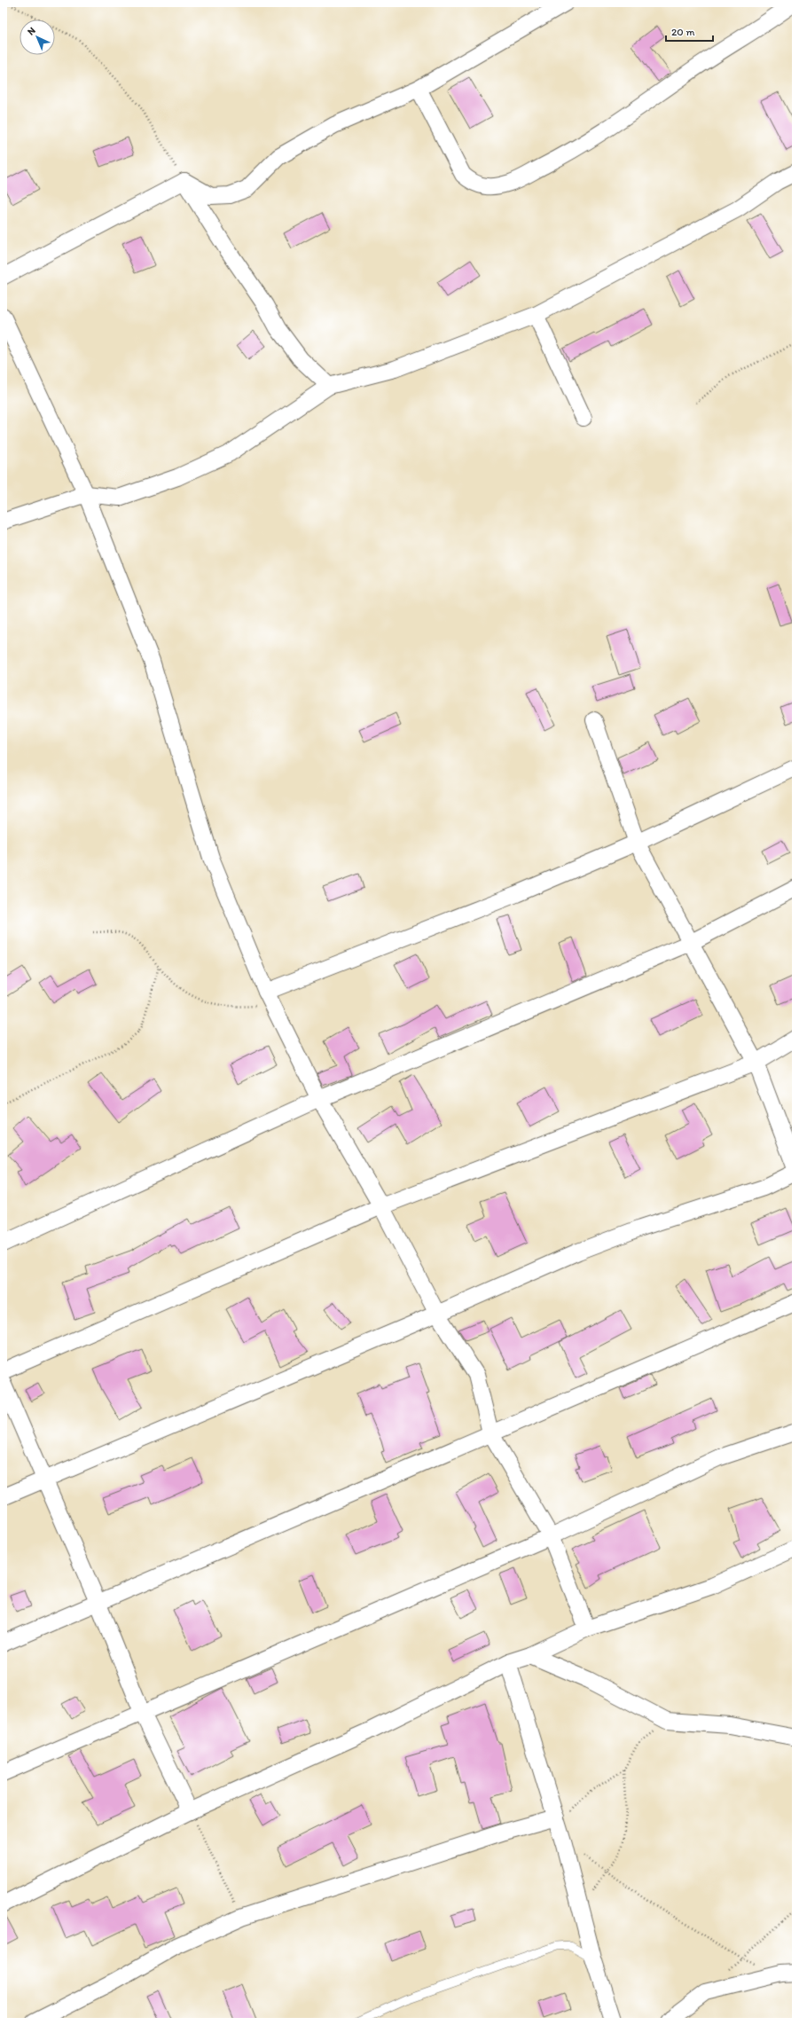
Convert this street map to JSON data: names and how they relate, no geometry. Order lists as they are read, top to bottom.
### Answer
{
  "scale_bar": "20 m",
  "north": "top left"
}
